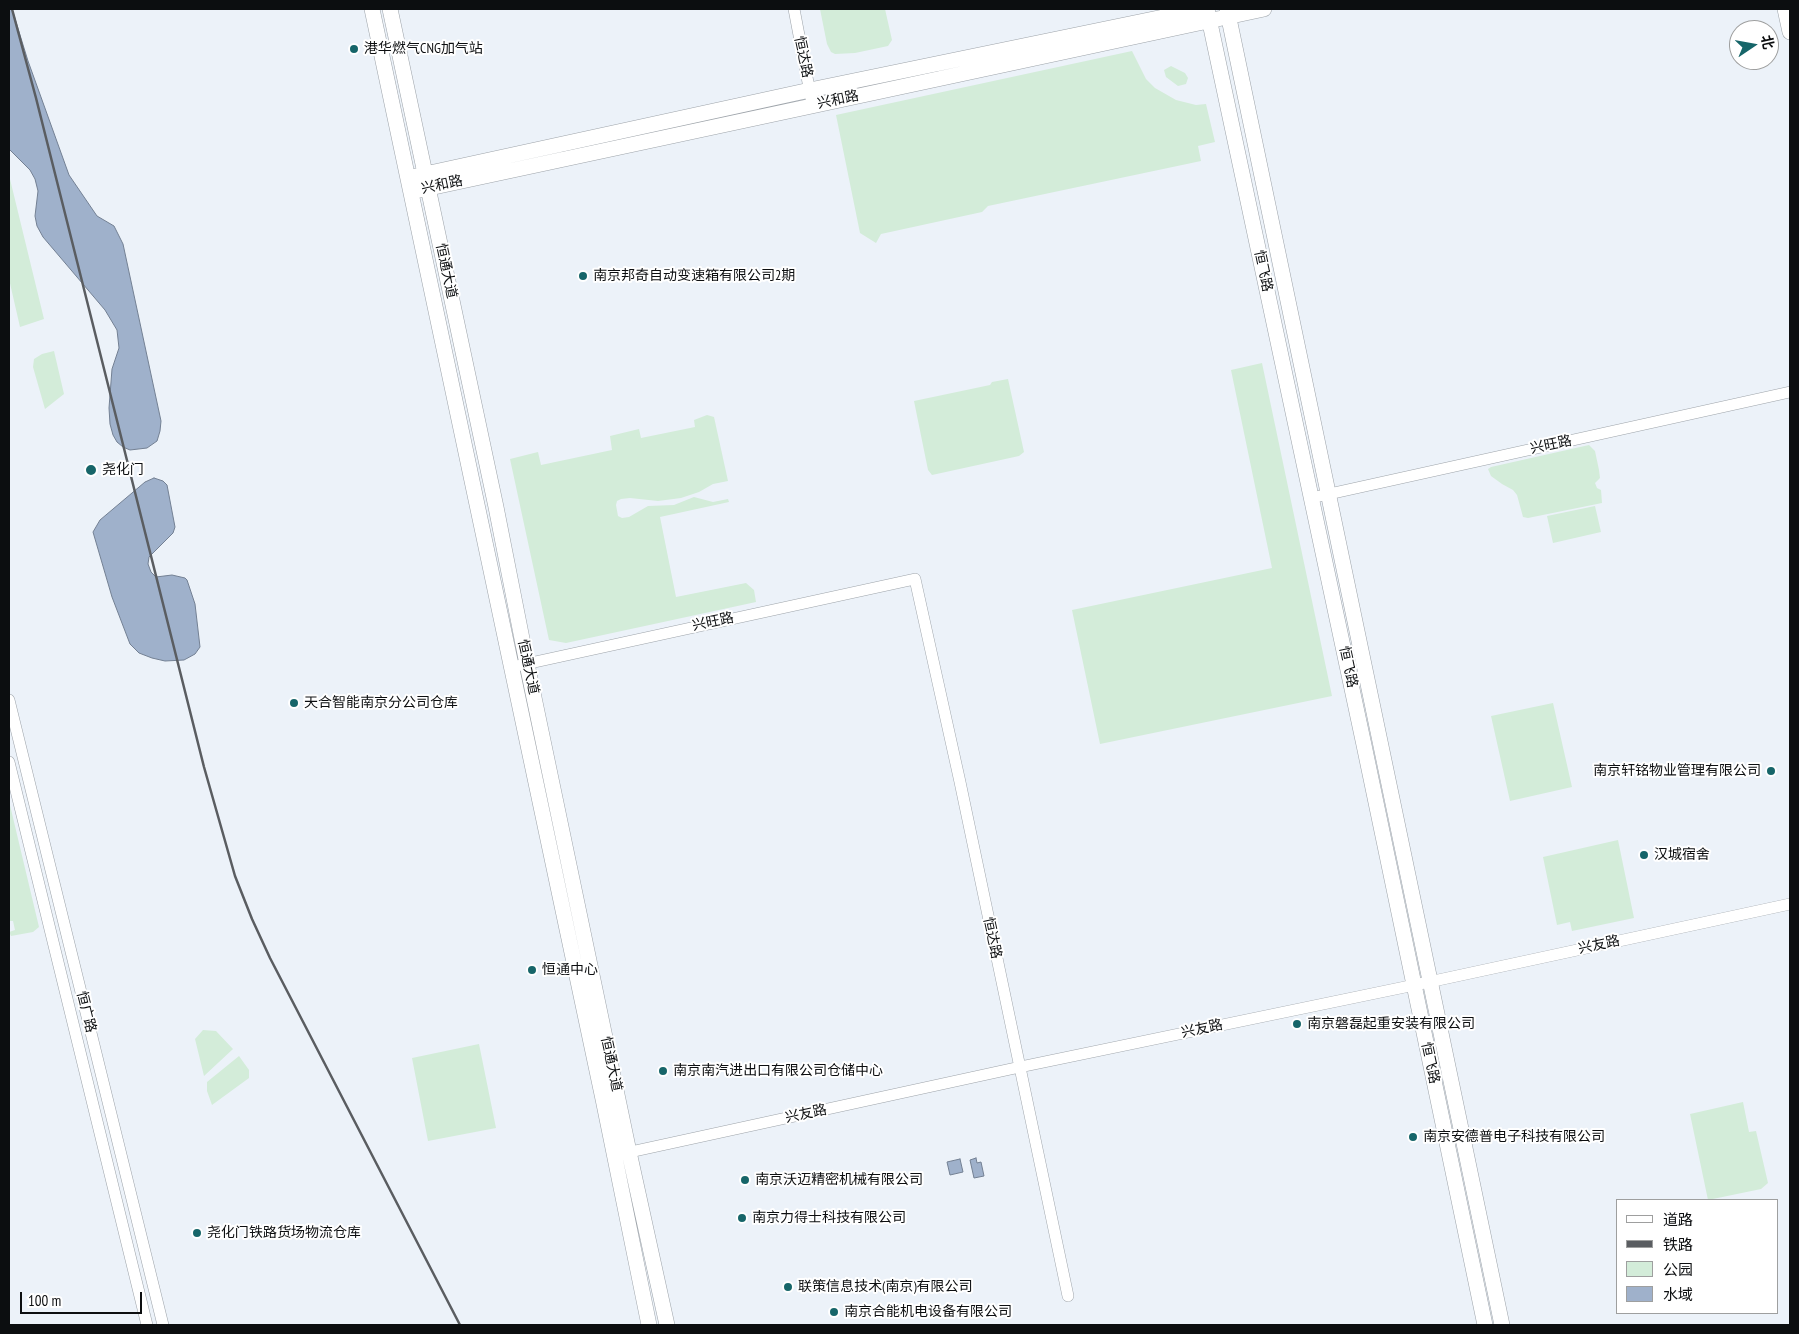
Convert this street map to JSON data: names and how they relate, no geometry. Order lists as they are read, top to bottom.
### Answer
{
  "streets": {
    "main road": ["兴和路", "恒通大道", "恒飞路"],
    "street": [
      "恒达路",
      "兴旺路",
      "兴友路",
      "恒广路"
    ]
  },
  "crossings": [
    ["恒达路", "兴和路"],
    ["恒达路", "兴旺路"],
    ["恒达路", "兴友路"],
    ["兴和路", "恒通大道"],
    ["兴和路", "恒飞路"],
    ["恒通大道", "兴旺路"],
    ["恒通大道", "兴友路"],
    ["恒飞路", "兴旺路"],
    ["恒飞路", "兴友路"]
  ],
  "places": [
    "港华燃气CNG加气站",
    "南京邦奇自动变速箱有限公司2期",
    "尧化门",
    "天合智能南京分公司仓库",
    "南京轩铭物业管理有限公司",
    "汉城宿舍",
    "恒通中心",
    "南京磐磊起重安装有限公司",
    "南京南汽进出口有限公司仓储中心",
    "南京安德普电子科技有限公司",
    "南京沃迈精密机械有限公司",
    "南京力得士科技有限公司",
    "尧化门铁路货场物流仓库",
    "联策信息技术(南京)有限公司",
    "南京合能机电设备有限公司"
  ],
  "legend": [
    "道路",
    "铁路",
    "公园",
    "水域"
  ],
  "scale_bar": "100 m",
  "north": "right"
}
